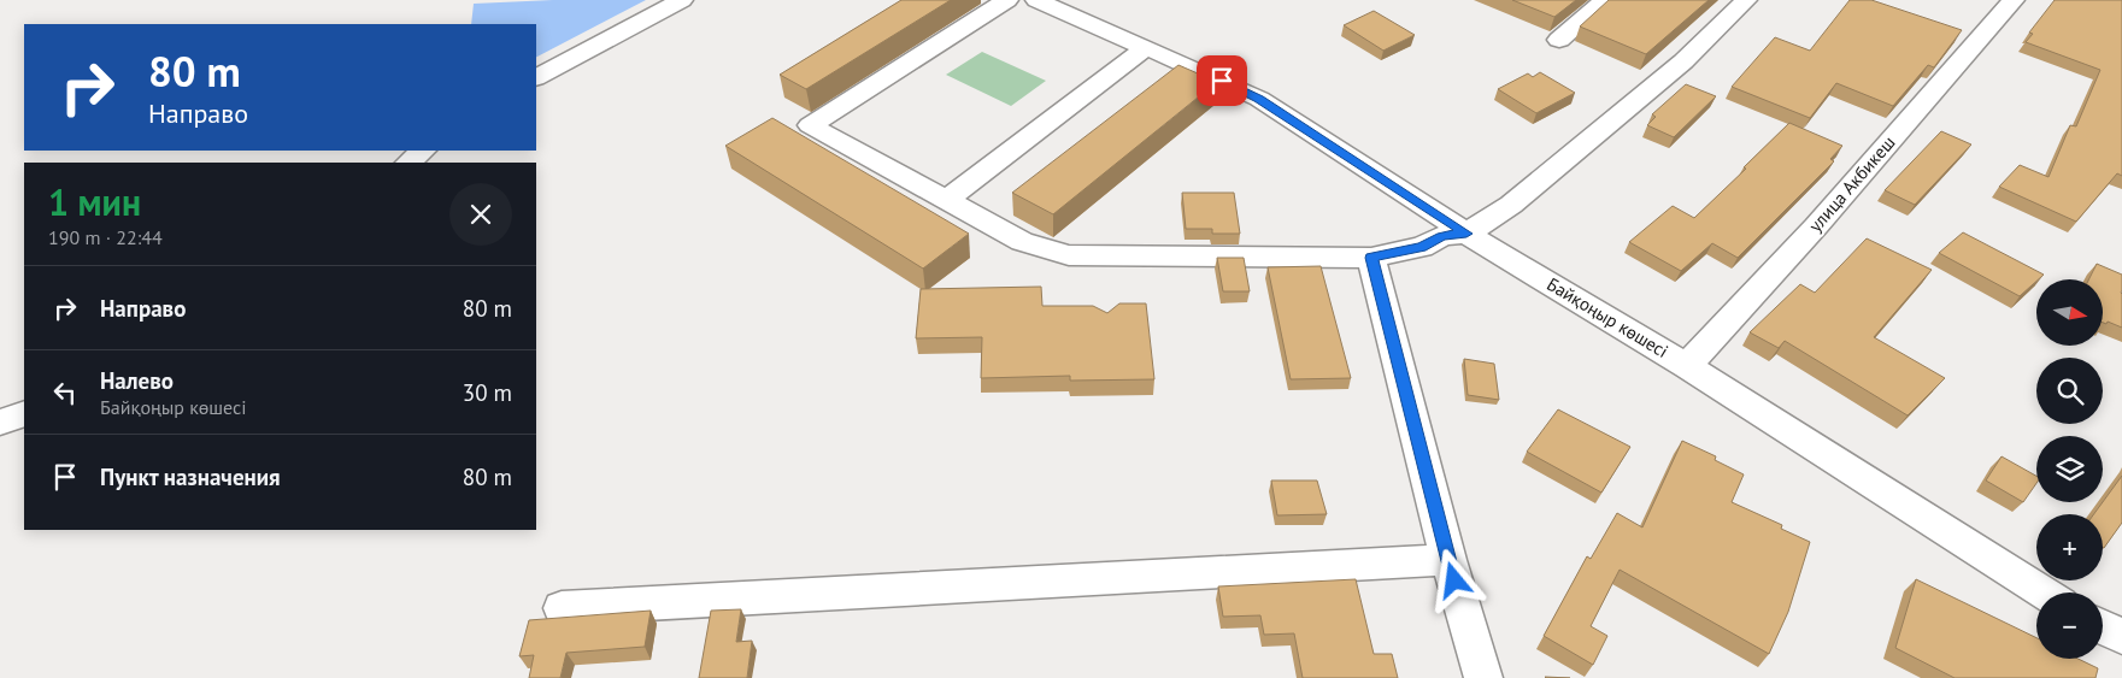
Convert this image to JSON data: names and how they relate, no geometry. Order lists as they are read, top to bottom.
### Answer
{
  "streets": {
    "street": ["улица Акбикеш", "Байқоңыр көшесі"]
  },
  "crossings": [
    ["улица Акбикеш", "Байқоңыр көшесі"]
  ],
  "north": "right",
  "page": {
    "turn": ["80 m", "Направо"],
    "heading": ["1 мин", "190 m · 22:44"],
    "list": [
      {
        "name": "Направо",
        "value": "80 m"
      },
      {
        "name": "Налево",
        "note": "Байқоңыр көшесі",
        "value": "30 m"
      },
      {
        "name": "Пункт назначения",
        "value": "80 m"
      }
    ],
    "map_buttons": ["+", "−"]
  }
}
